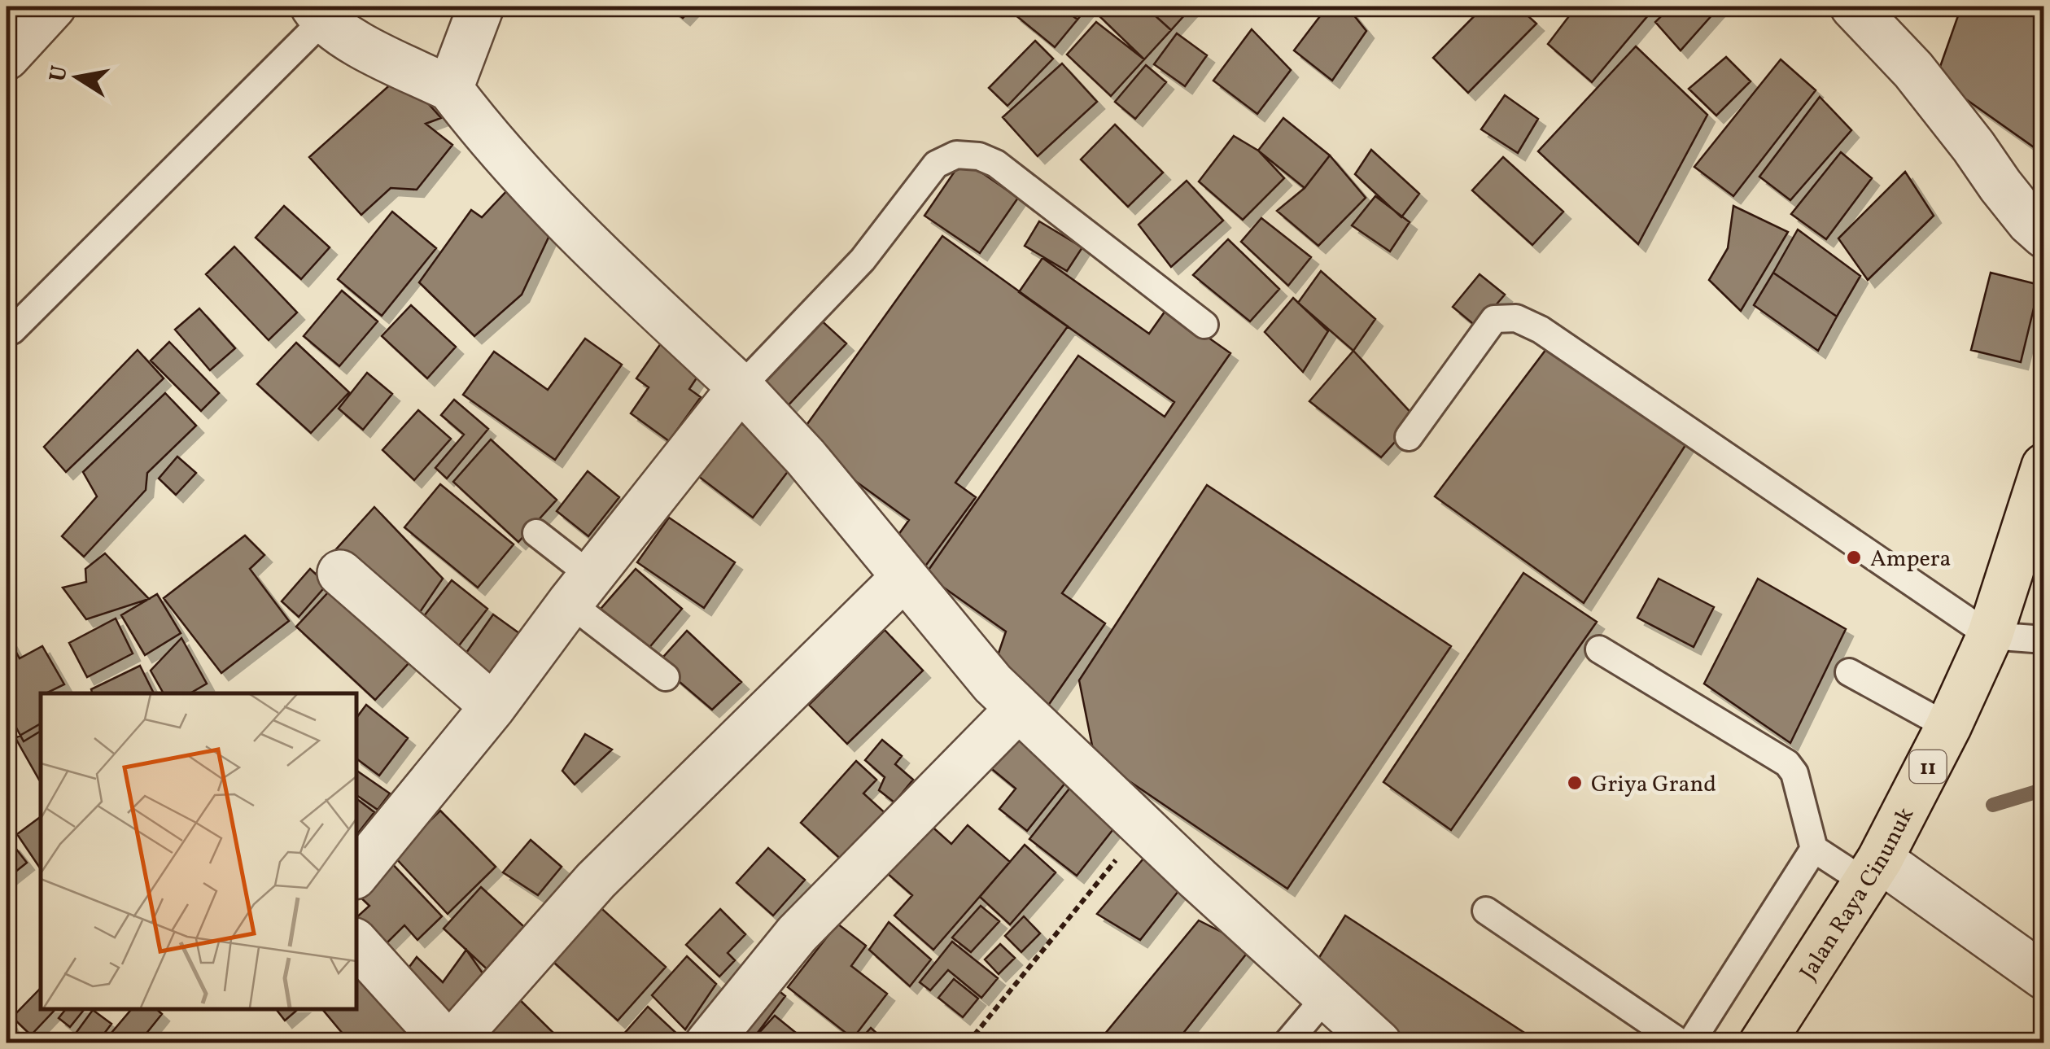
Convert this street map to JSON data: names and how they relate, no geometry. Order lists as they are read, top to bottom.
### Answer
{
  "streets": {
    "highway": ["11", "Jalan Raya Cinunuk"]
  },
  "places": ["Ampera", "Griya Grand"],
  "north": "left"
}
